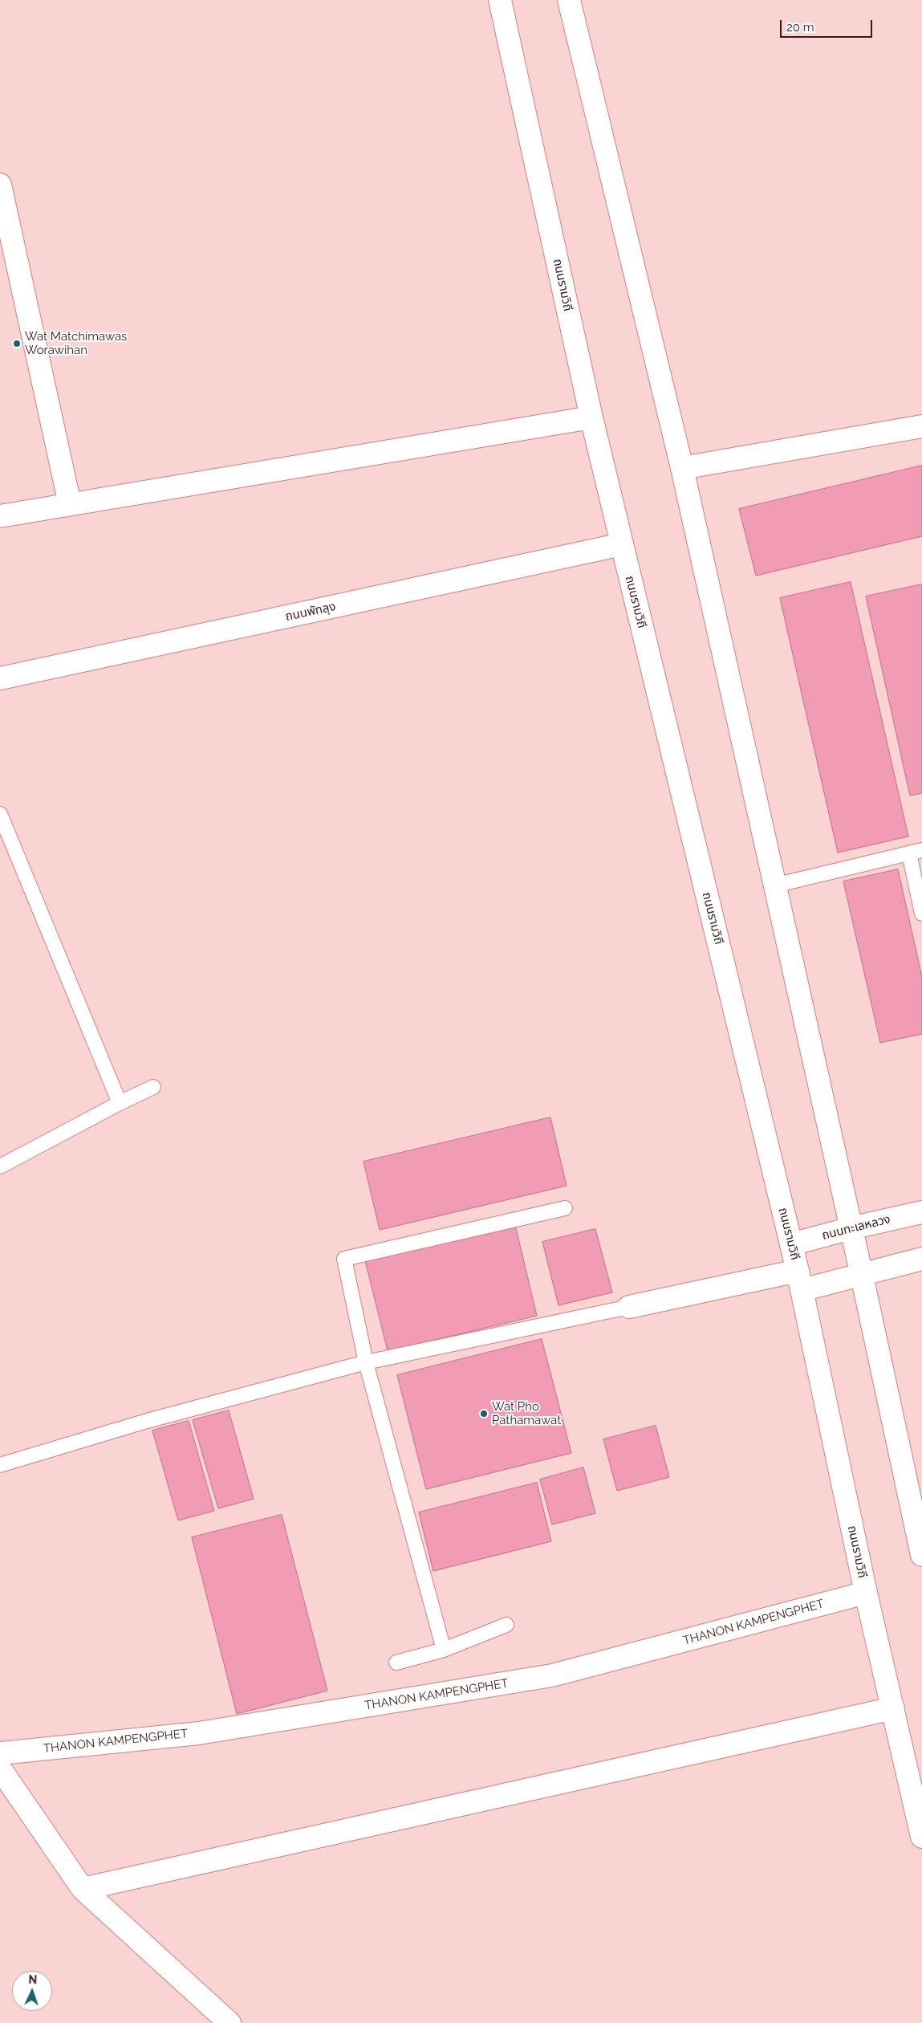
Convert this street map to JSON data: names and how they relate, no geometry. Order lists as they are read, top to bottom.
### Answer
{
  "streets": {
    "street": [
      "ถนนรามวิถี",
      "ถนนพัทลุง",
      "ถนนทะเลหลวง",
      "THANON KAMPENGPHET"
    ]
  },
  "crossings": [
    ["ถนนรามวิถี", "ถนนพัทลุง"],
    ["ถนนรามวิถี", "ถนนทะเลหลวง"],
    ["ถนนรามวิถี", "THANON KAMPENGPHET"]
  ],
  "places": ["Wat Matchimawas Worawihan", "Wat Pho Pathamawat"],
  "scale_bar": "20 m",
  "north": "top"
}
